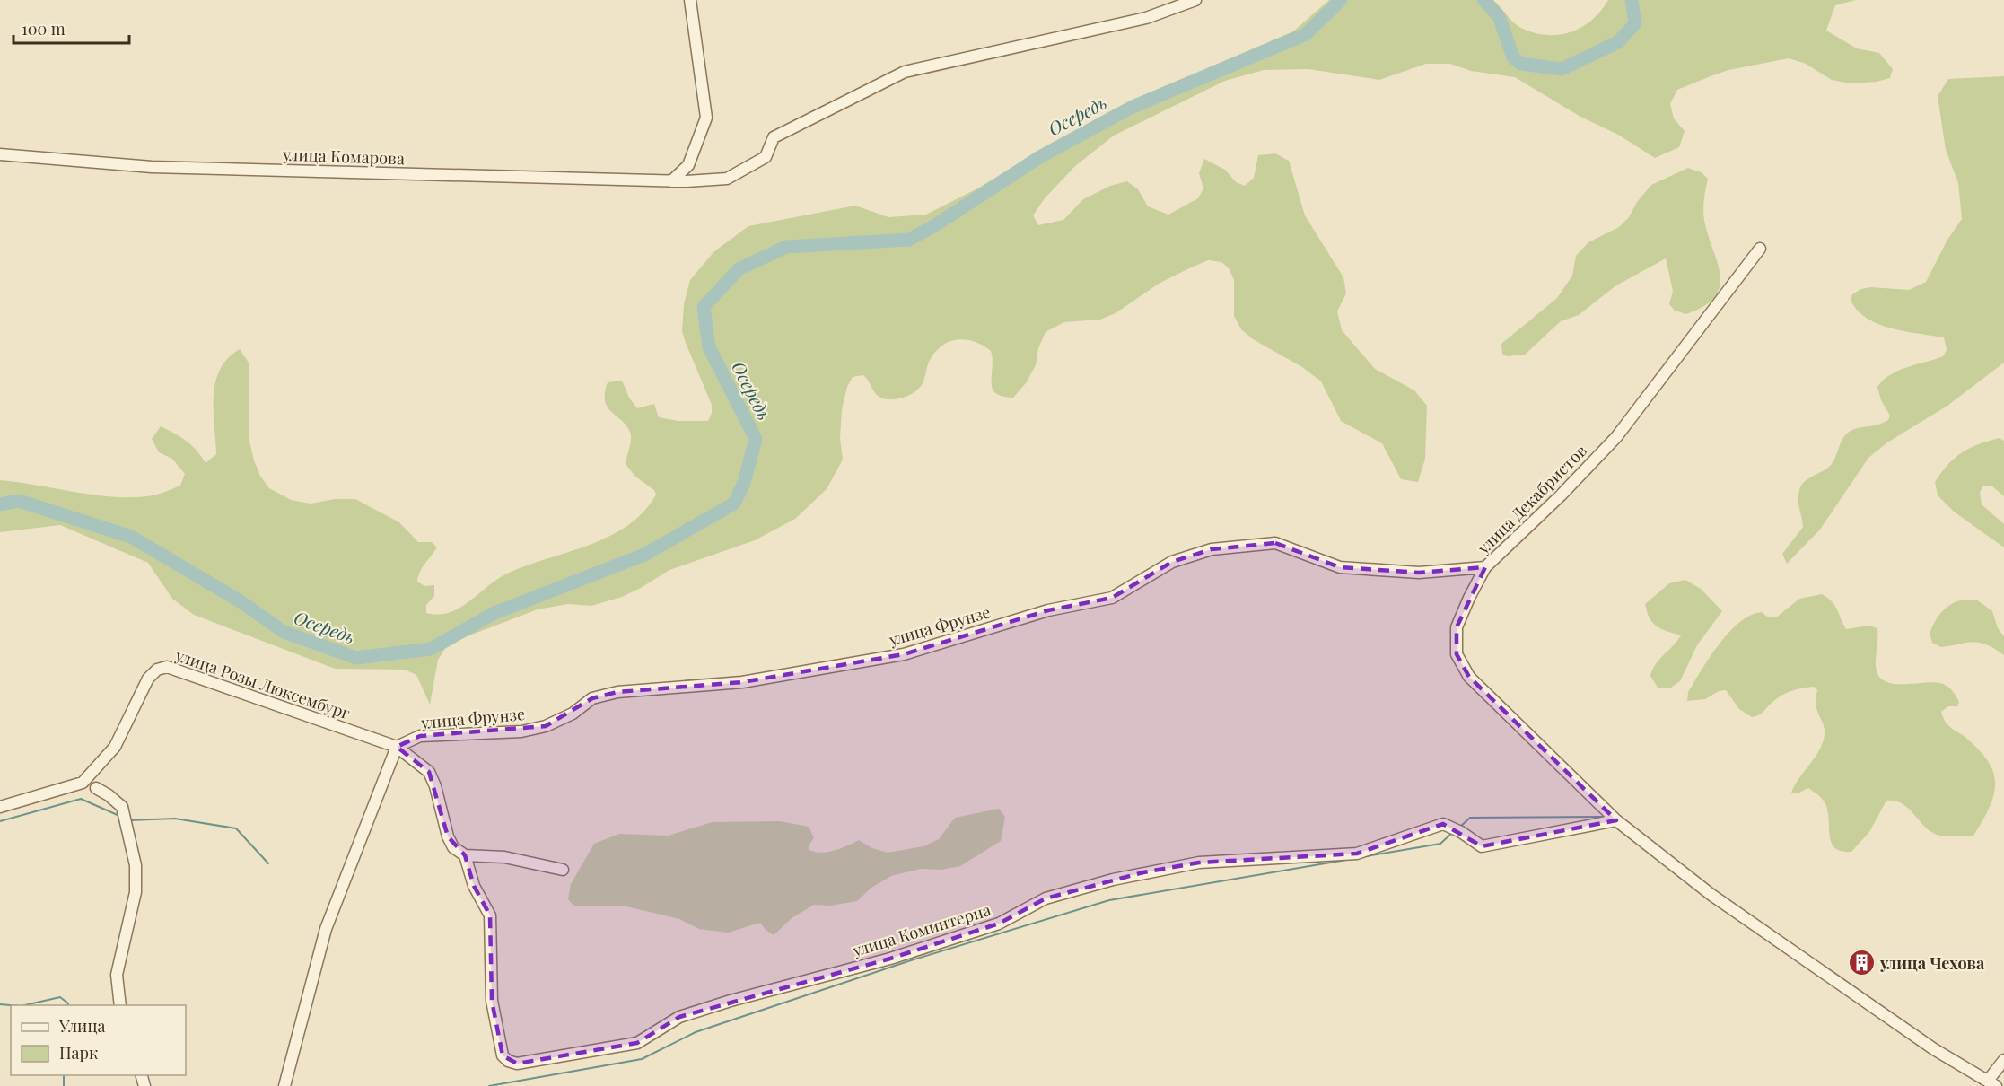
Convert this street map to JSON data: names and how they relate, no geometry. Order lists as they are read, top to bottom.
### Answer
{
  "streets": {
    "street": [
      "улица Комарова",
      "улица Декабристов",
      "улица Фрунзе",
      "улица Розы Люксембург",
      "улица Коминтерна"
    ]
  },
  "crossings": [
    ["улица Декабристов", "улица Фрунзе"],
    ["улица Декабристов", "улица Коминтерна"],
    ["улица Фрунзе", "улица Розы Люксембург"],
    ["улица Розы Люксембург", "улица Коминтерна"]
  ],
  "water": ["Осередь"],
  "places": {
    "building": ["улица Чехова"]
  },
  "legend": ["Улица", "Парк"],
  "scale_bar": "100 m"
}
